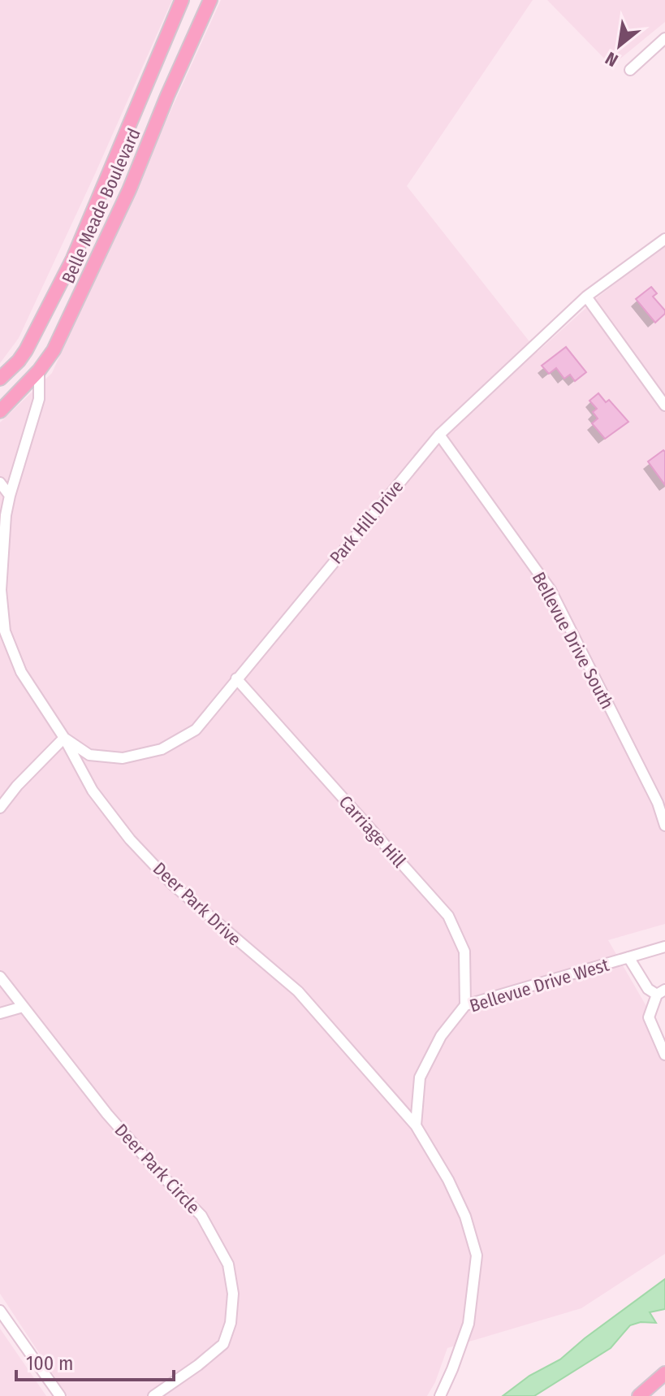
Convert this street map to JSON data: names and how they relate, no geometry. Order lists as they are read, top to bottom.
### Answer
{
  "streets": {
    "main road": ["Belle Meade Boulevard"],
    "street": [
      "Park Hill Drive",
      "Bellevue Drive South",
      "Carriage Hill",
      "Deer Park Drive",
      "Bellevue Drive West",
      "Deer Park Circle"
    ]
  },
  "crossings": [
    ["Belle Meade Boulevard", "Deer Park Drive"],
    ["Park Hill Drive", "Bellevue Drive South"],
    ["Park Hill Drive", "Carriage Hill"],
    ["Park Hill Drive", "Deer Park Drive"],
    ["Carriage Hill", "Bellevue Drive West"],
    ["Deer Park Drive", "Bellevue Drive West"]
  ],
  "scale_bar": "100 m",
  "north": "bottom left"
}
